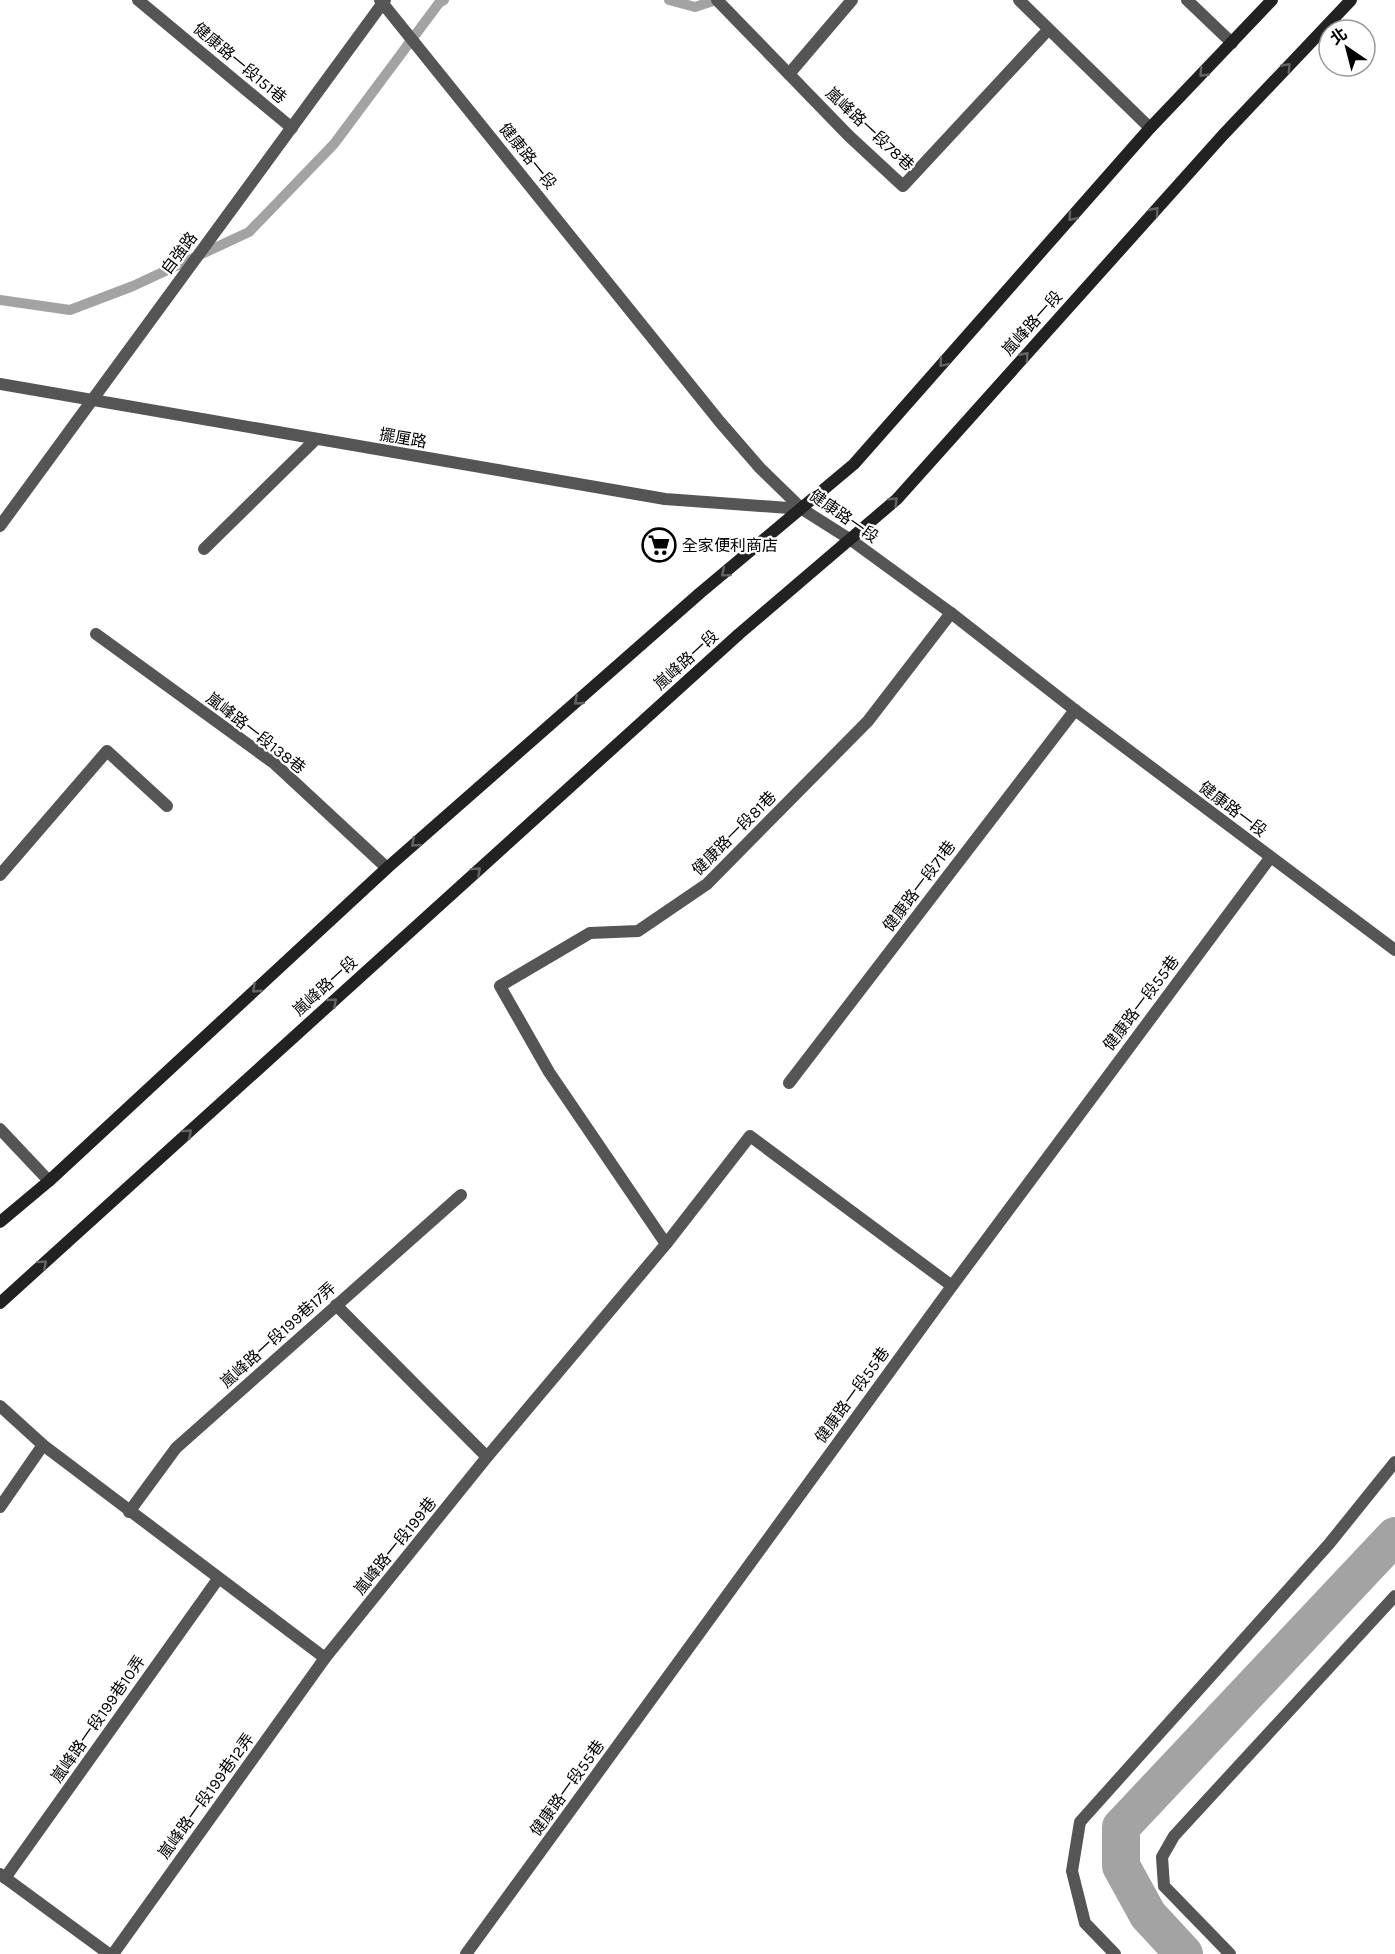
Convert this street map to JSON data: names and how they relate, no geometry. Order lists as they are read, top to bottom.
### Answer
{
  "streets": {
    "main road": ["嵐峰路一段"],
    "street": [
      "健康路一段151巷",
      "嵐峰路一段78巷",
      "健康路一段",
      "自強路",
      "擺厘路",
      "嵐峰路一段138巷",
      "健康路一段81巷",
      "健康路一段71巷",
      "健康路一段55巷",
      "嵐峰路一段199巷17弄",
      "嵐峰路一段199巷",
      "嵐峰路一段199巷10弄",
      "嵐峰路一段199巷12弄"
    ]
  },
  "crossings": [
    ["健康路一段151巷", "自強路"],
    ["健康路一段", "自強路"],
    ["健康路一段", "嵐峰路一段"],
    ["健康路一段", "擺厘路"],
    ["健康路一段", "健康路一段81巷"],
    ["健康路一段", "健康路一段71巷"],
    ["健康路一段", "健康路一段55巷"],
    ["自強路", "擺厘路"],
    ["健康路一段81巷", "嵐峰路一段199巷"],
    ["健康路一段55巷", "嵐峰路一段199巷"],
    ["嵐峰路一段199巷", "嵐峰路一段199巷12弄"]
  ],
  "places": {
    "supermarket": ["全家便利商店"]
  },
  "north": "top left"
}
